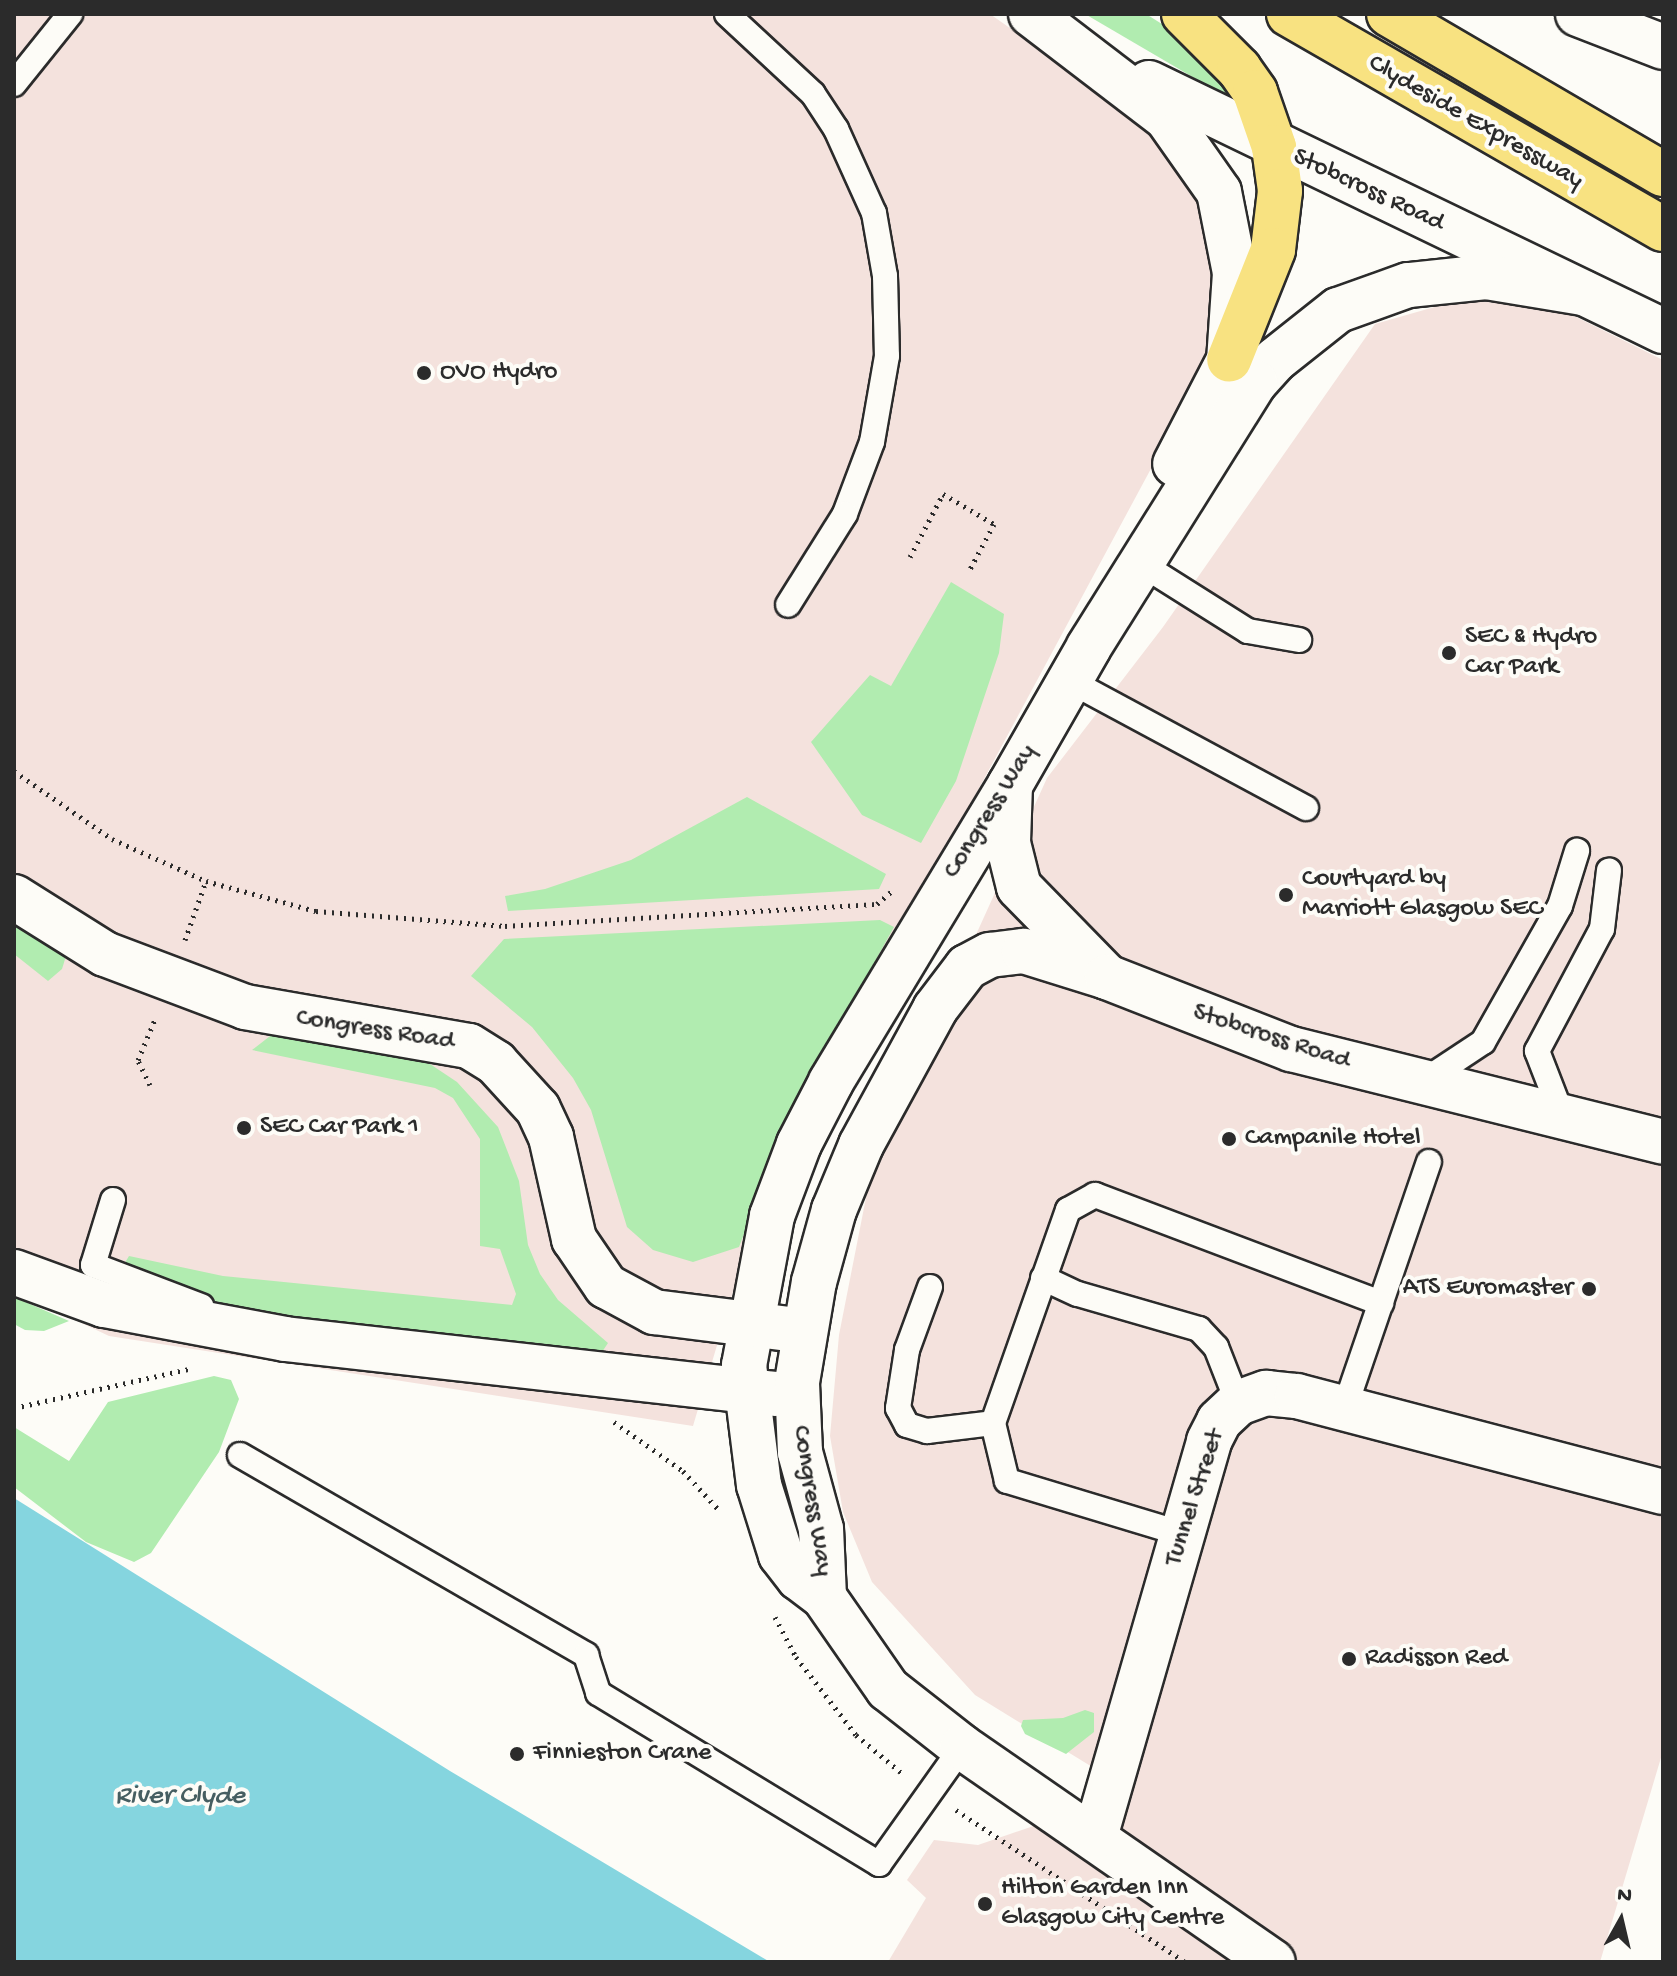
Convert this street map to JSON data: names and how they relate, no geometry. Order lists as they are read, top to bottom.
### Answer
{
  "streets": {
    "main road": ["Clydeside Expressway"],
    "street": [
      "Stobcross Road",
      "Congress Way",
      "Congress Road",
      "Tunnel Street"
    ]
  },
  "crossings": [
    ["Stobcross Road", "Congress Way"],
    ["Congress Way", "Congress Road"],
    ["Congress Way", "Tunnel Street"]
  ],
  "water": ["River Clyde"],
  "places": [
    "OVO Hydro",
    "SEC & Hydro Car Park",
    "Courtyard by Marriott Glasgow SEC",
    "SEC Car Park 1",
    "Campanile Hotel",
    "ATS Euromaster",
    "Radisson Red",
    "Finnieston Crane",
    "Hilton Garden Inn Glasgow City Centre"
  ],
  "north": "top"
}
